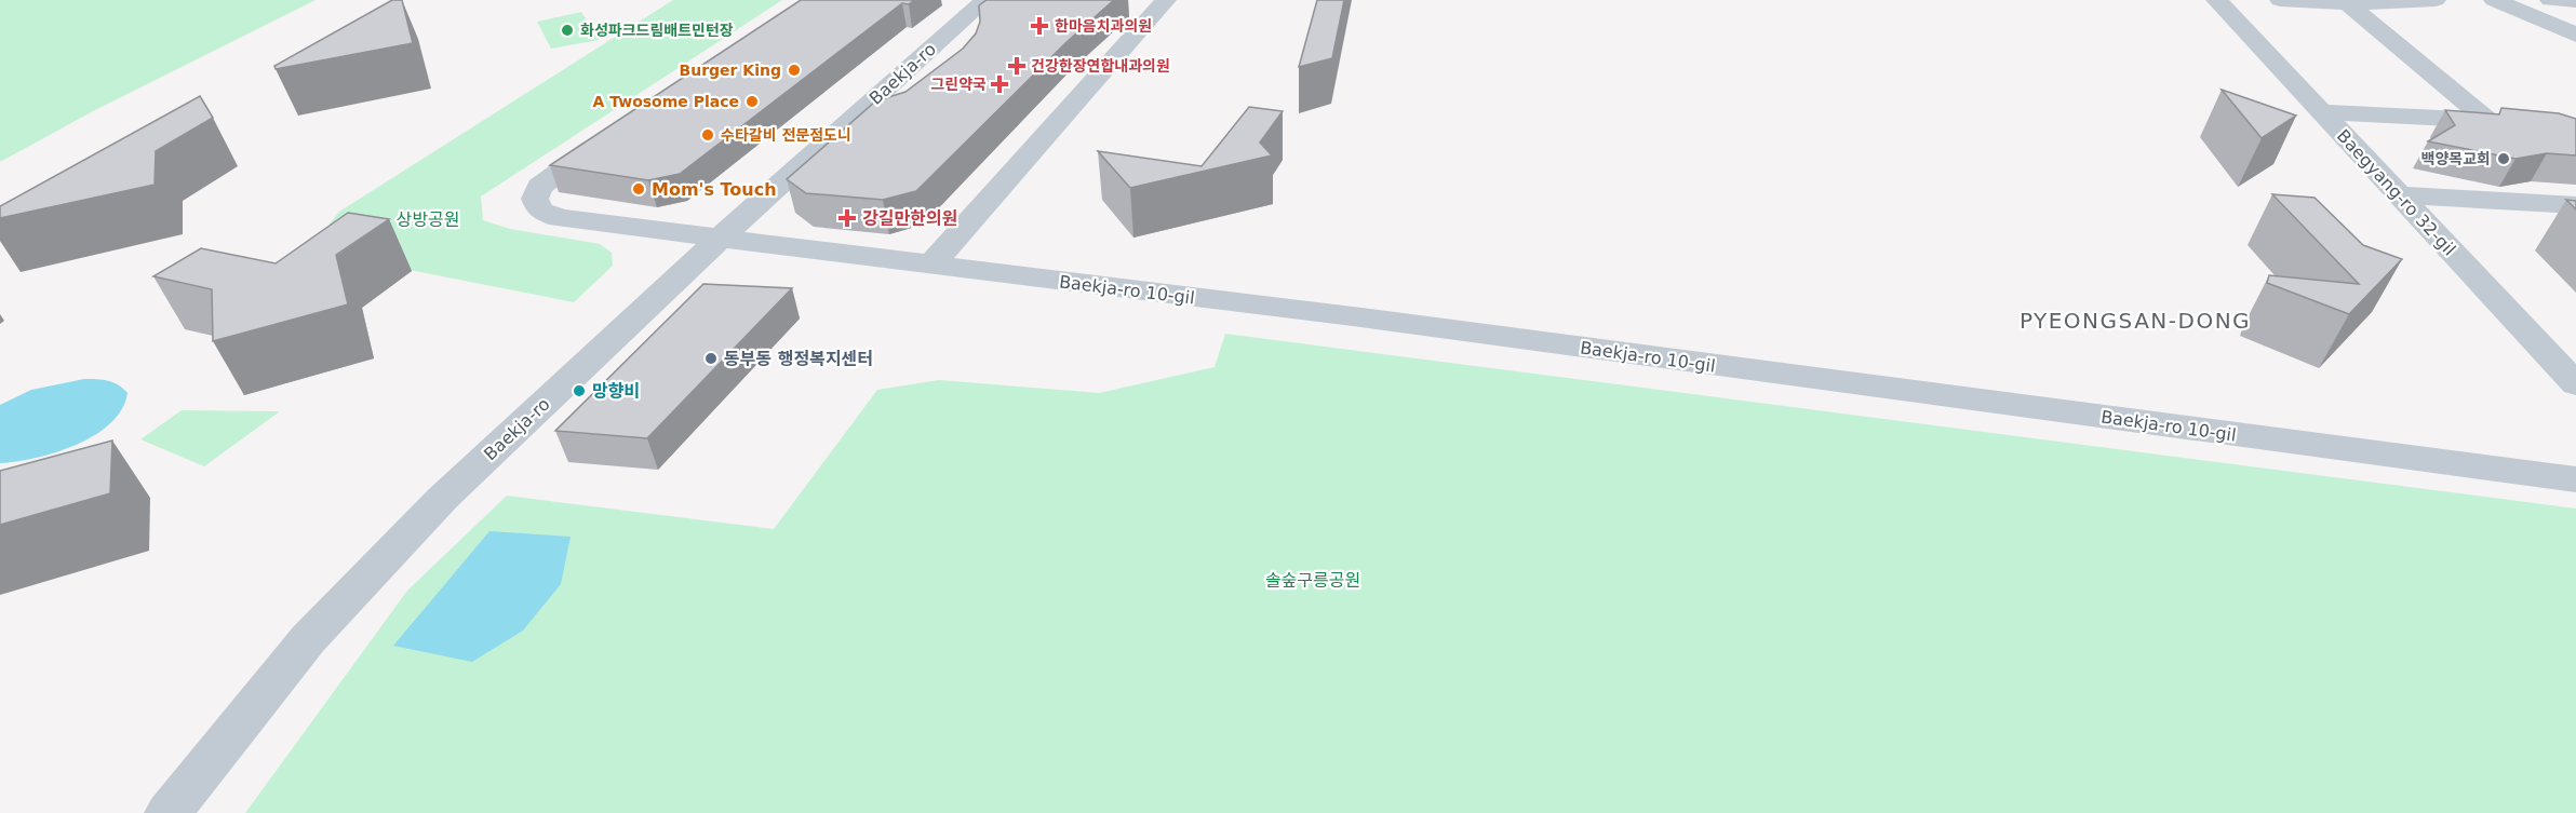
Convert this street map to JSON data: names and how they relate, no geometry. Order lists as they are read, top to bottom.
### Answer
{
  "streets": {
    "street": ["Baekja-ro", "Baegyang-ro 32-gil", "Baekja-ro 10-gil"]
  },
  "crossings": [
    ["Baekja-ro", "Baekja-ro 10-gil"]
  ],
  "districts": ["PYEONGSAN-DONG"],
  "parks": ["상방공원", "솔숲구릉공원"],
  "places": {
    "health": [
      "한마음치과의원",
      "건강한장연합내과의원",
      "그린약국",
      "강길만한의원"
    ],
    "other": [
      "화성파크드림배트민턴장",
      "Burger King",
      "A Twosome Place",
      "수타갈비 전문점도니",
      "백양목교회",
      "Mom's Touch",
      "동부동 행정복지센터",
      "망향비"
    ]
  }
}
